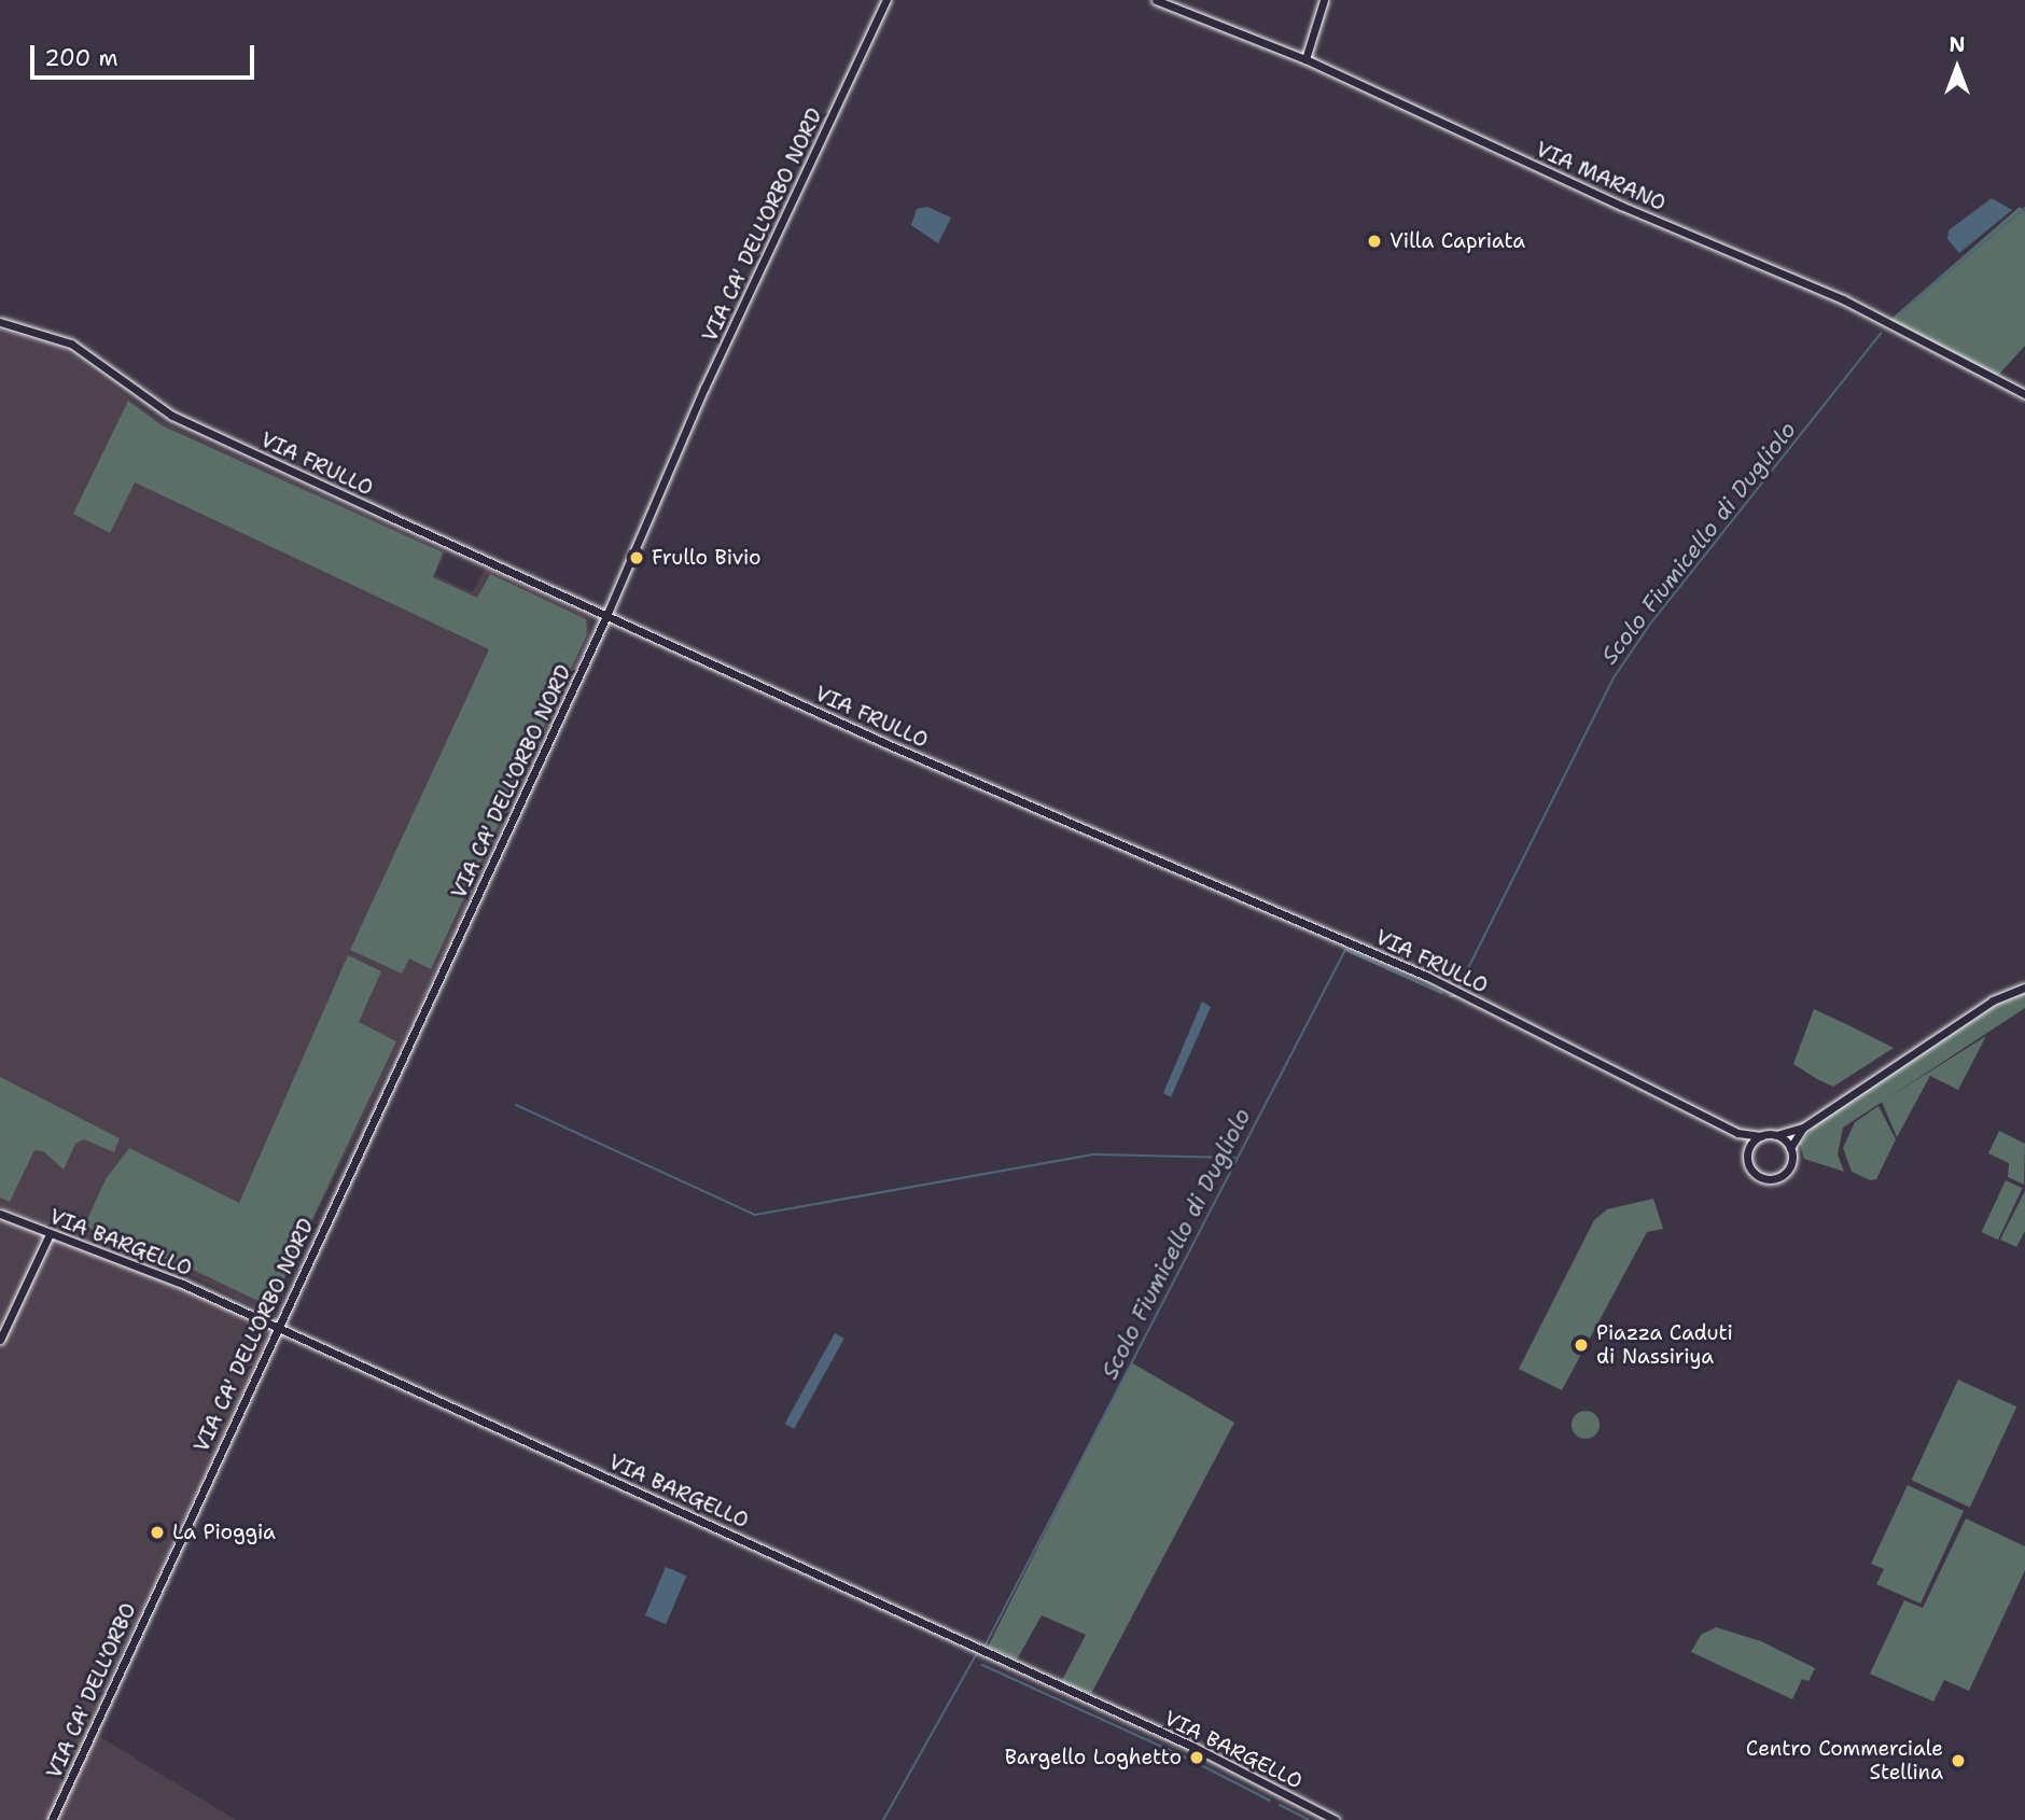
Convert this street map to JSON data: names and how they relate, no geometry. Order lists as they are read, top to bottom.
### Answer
{
  "streets": {
    "street": [
      "VIA MARANO",
      "VIA CA' DELL'ORBO NORD",
      "VIA FRULLO",
      "VIA BARGELLO",
      "VIA CA' DELL'ORBO"
    ]
  },
  "crossings": [
    ["VIA CA' DELL'ORBO NORD", "VIA FRULLO"],
    ["VIA CA' DELL'ORBO NORD", "VIA BARGELLO"],
    ["VIA CA' DELL'ORBO NORD", "VIA CA' DELL'ORBO"]
  ],
  "water": ["Scolo Fiumicello di Dugliolo"],
  "places": [
    "Villa Capriata",
    "Frullo Bivio",
    "Piazza Caduti di Nassiriya",
    "La Pioggia",
    "Bargello Loghetto",
    "Centro Commerciale Stellina"
  ],
  "scale_bar": "200 m",
  "north": "top"
}
